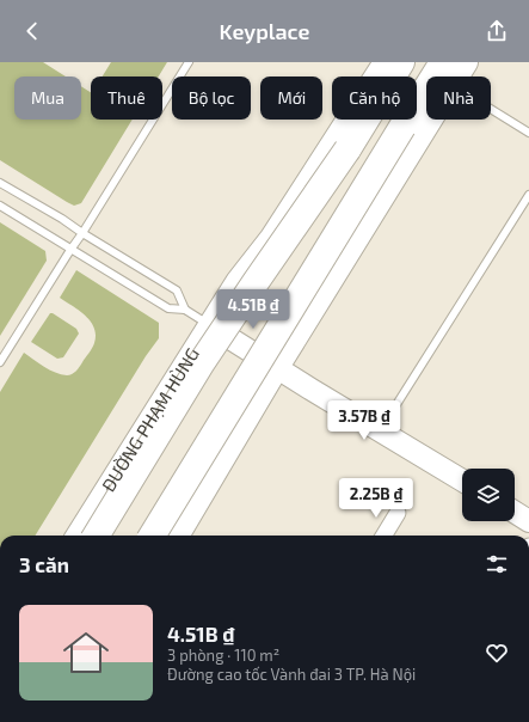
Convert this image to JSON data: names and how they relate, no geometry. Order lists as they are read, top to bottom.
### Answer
{
  "streets": {
    "main road": ["ĐƯỜNG PHẠM HÙNG"]
  },
  "page": {
    "header": "Keyplace",
    "chip": [
      "Mua",
      "Thuê",
      "Bộ lọc",
      "Mới",
      "Căn hộ",
      "Nhà"
    ],
    "price": ["4.51B ₫", "3.57B ₫", "2.25B ₫"],
    "heading": "3 căn",
    "list": [
      {
        "name": "4.51B ₫",
        "note": "3 phòng · 110 m² · Đường cao tốc Vành đai 3 TP. Hà Nội"
      }
    ]
  }
}
